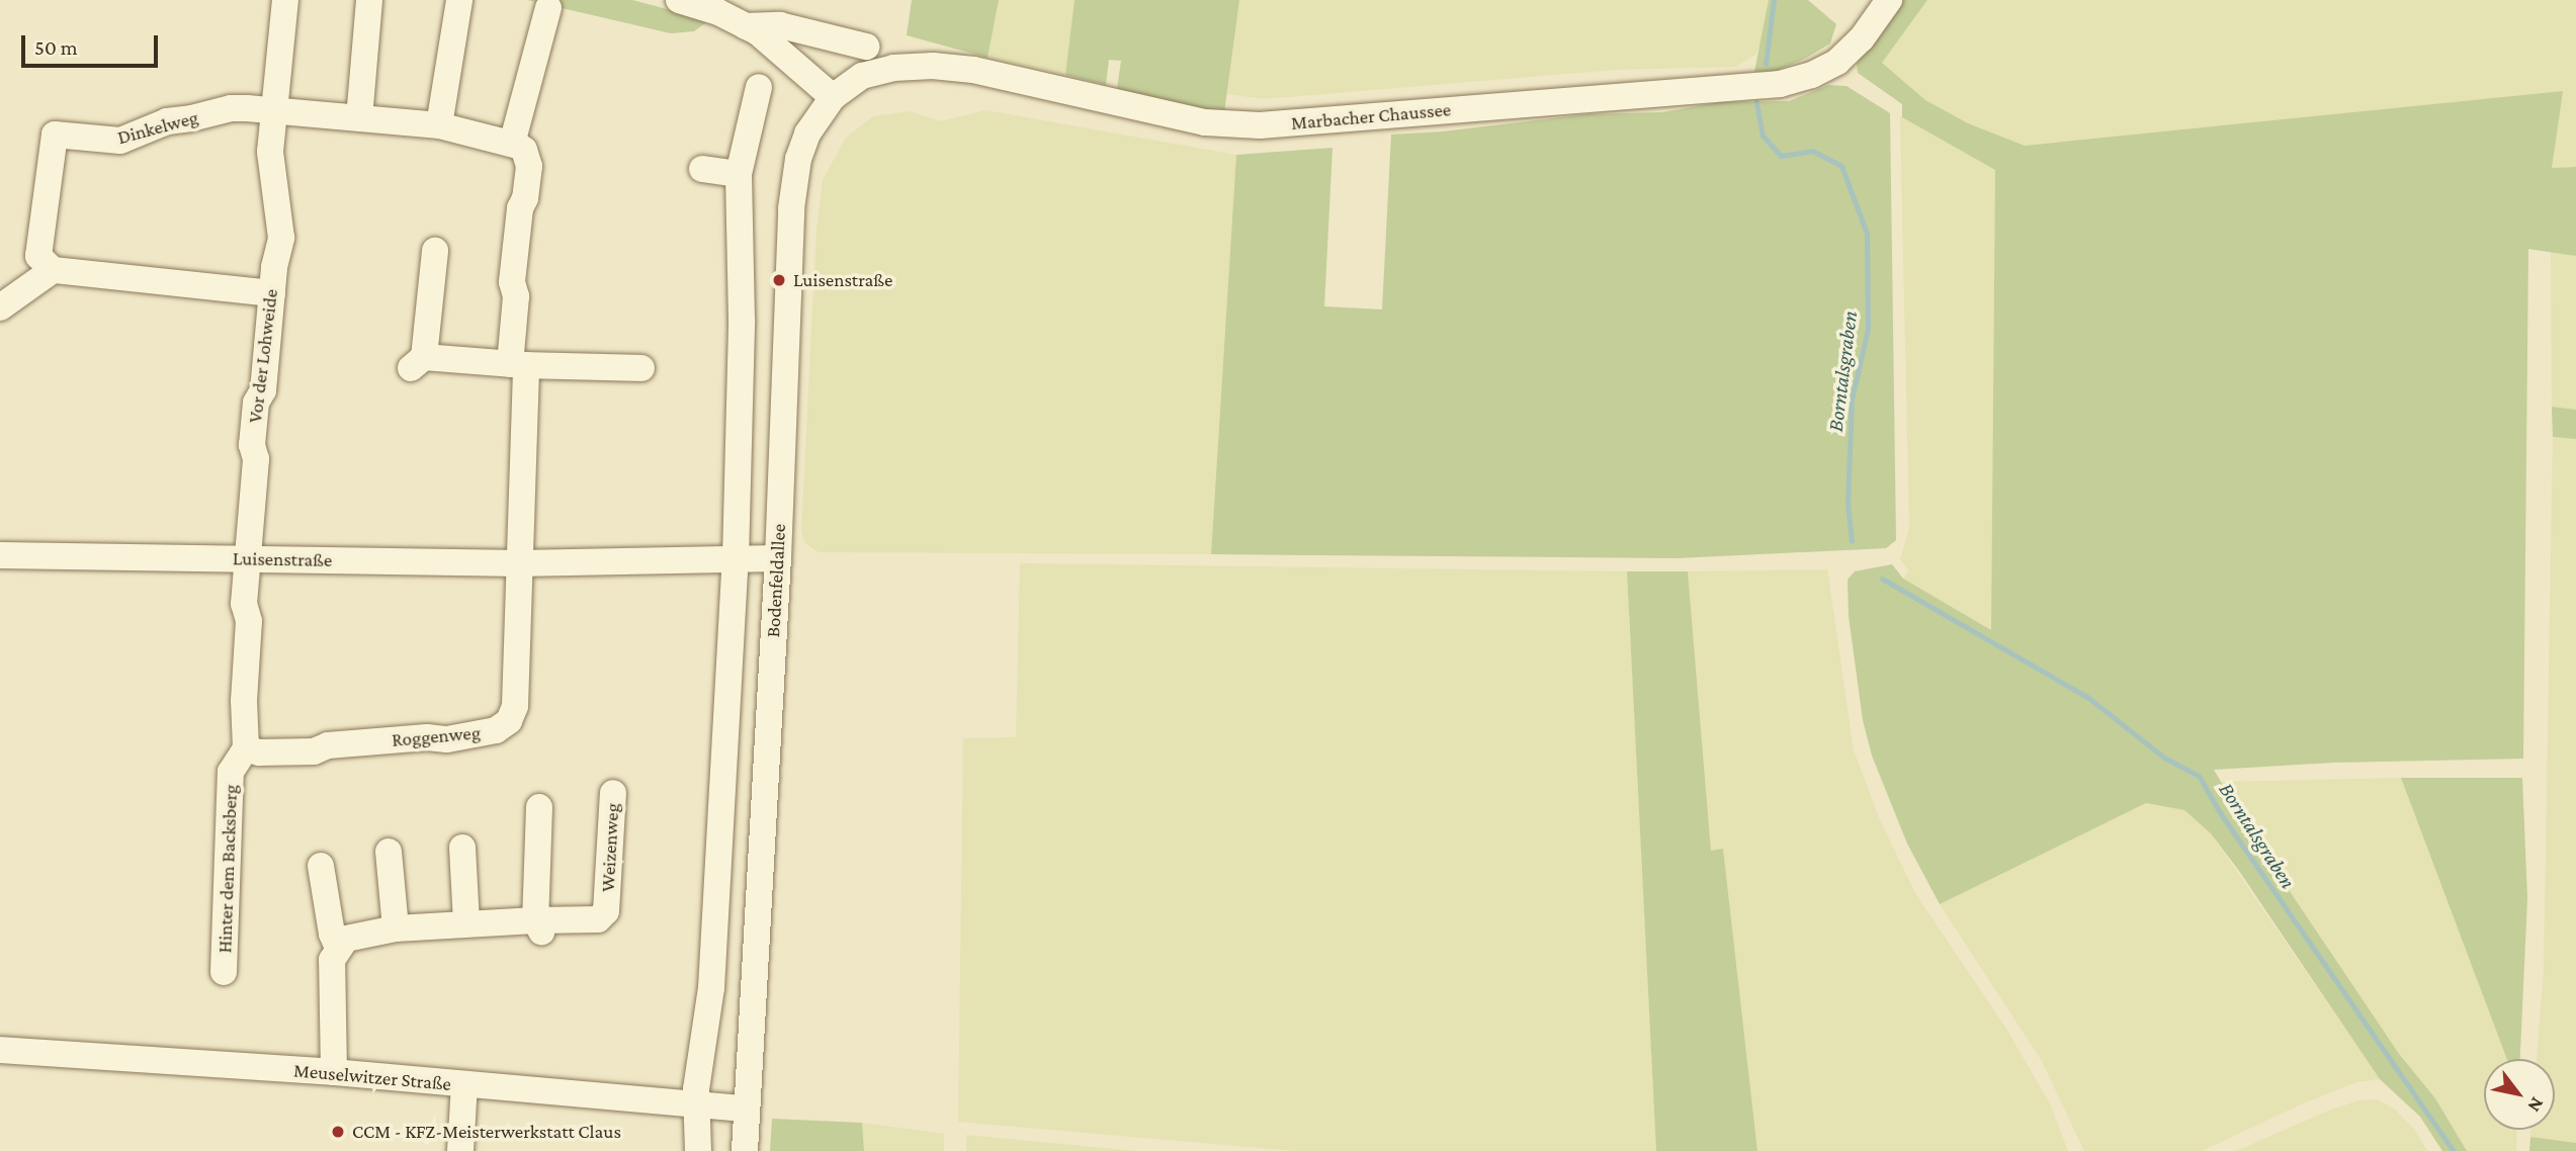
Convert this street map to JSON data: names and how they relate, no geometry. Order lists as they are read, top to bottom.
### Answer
{
  "streets": {
    "street": [
      "Marbacher Chaussee",
      "Dinkelweg",
      "Vor der Lohweide",
      "Luisenstraße",
      "Bodenfeldallee",
      "Roggenweg",
      "Weizenweg",
      "Hinter dem Backsberg",
      "Meuselwitzer Straße"
    ]
  },
  "crossings": [
    ["Marbacher Chaussee", "Bodenfeldallee"],
    ["Dinkelweg", "Vor der Lohweide"],
    ["Vor der Lohweide", "Luisenstraße"],
    ["Vor der Lohweide", "Hinter dem Backsberg"],
    ["Luisenstraße", "Bodenfeldallee"],
    ["Luisenstraße", "Roggenweg"],
    ["Luisenstraße", "Hinter dem Backsberg"],
    ["Bodenfeldallee", "Meuselwitzer Straße"],
    ["Roggenweg", "Hinter dem Backsberg"]
  ],
  "water": ["Borntalsgraben"],
  "places": ["Luisenstraße", "CCM - KFZ-Meisterwerkstatt Claus"],
  "scale_bar": "50 m",
  "north": "bottom right"
}
